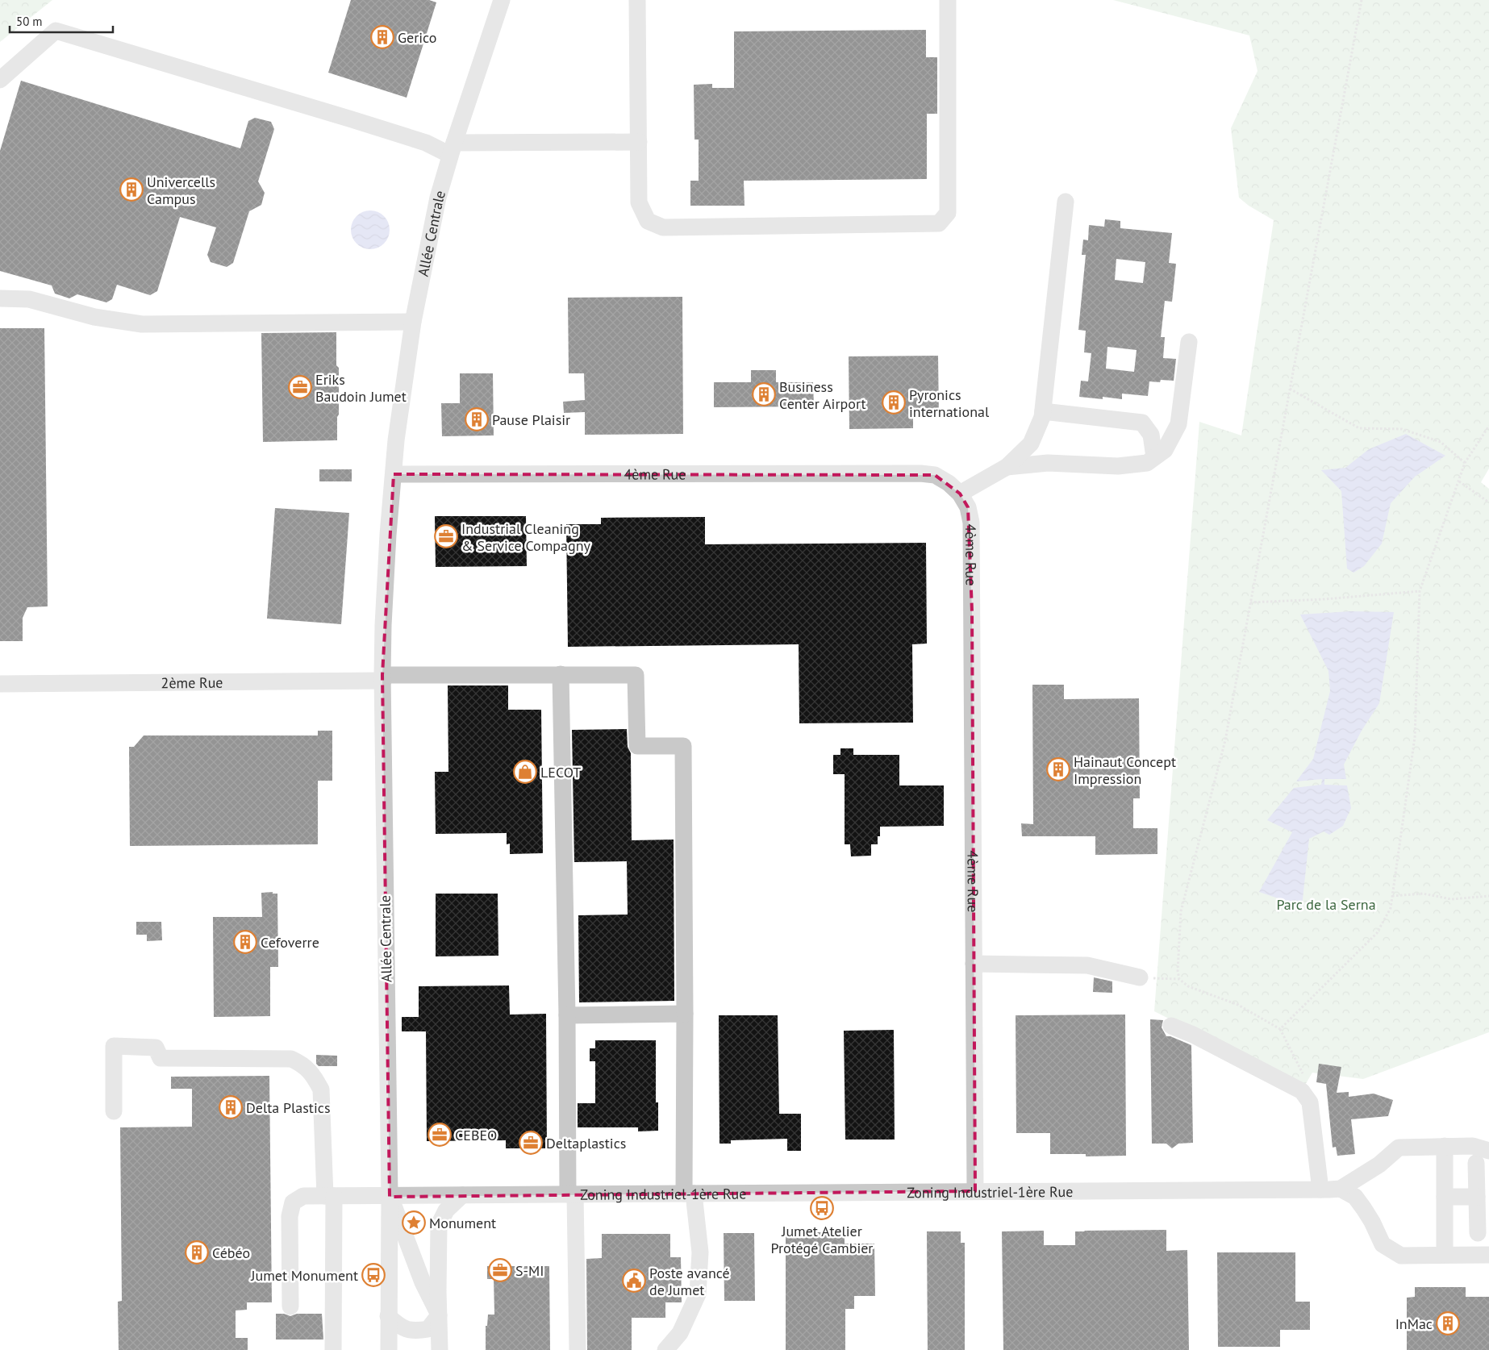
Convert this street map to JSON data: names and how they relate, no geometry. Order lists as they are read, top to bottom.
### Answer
{
  "streets": {
    "street": [
      "Allée Centrale",
      "4ème Rue",
      "2ème Rue",
      "Zoning Industriel-1ère Rue"
    ]
  },
  "crossings": [
    ["Allée Centrale", "4ème Rue"],
    ["Allée Centrale", "2ème Rue"],
    ["Allée Centrale", "Zoning Industriel-1ère Rue"],
    ["4ème Rue", "Zoning Industriel-1ère Rue"]
  ],
  "parks": ["Parc de la Serna"],
  "places": {
    "building": [
      "Gerico",
      "Univercells Campus",
      "Business Center Airport",
      "Pyronics international",
      "Pause Plaisir",
      "Hainaut Concept Impression",
      "Cefoverre",
      "Delta Plastics",
      "Cébéo",
      "InMac"
    ],
    "office": [
      "Eriks Baudoin Jumet",
      "Industrial Cleaning & Service Compagny",
      "CEBEO",
      "Deltaplastics",
      "S-MI"
    ],
    "shop": ["LECOT"],
    "bus stop": ["Jumet Atelier Protégé Cambier", "Jumet Monument"],
    "place": ["Monument"],
    "public building": ["Poste avancé de Jumet"]
  },
  "scale_bar": "50 m"
}
